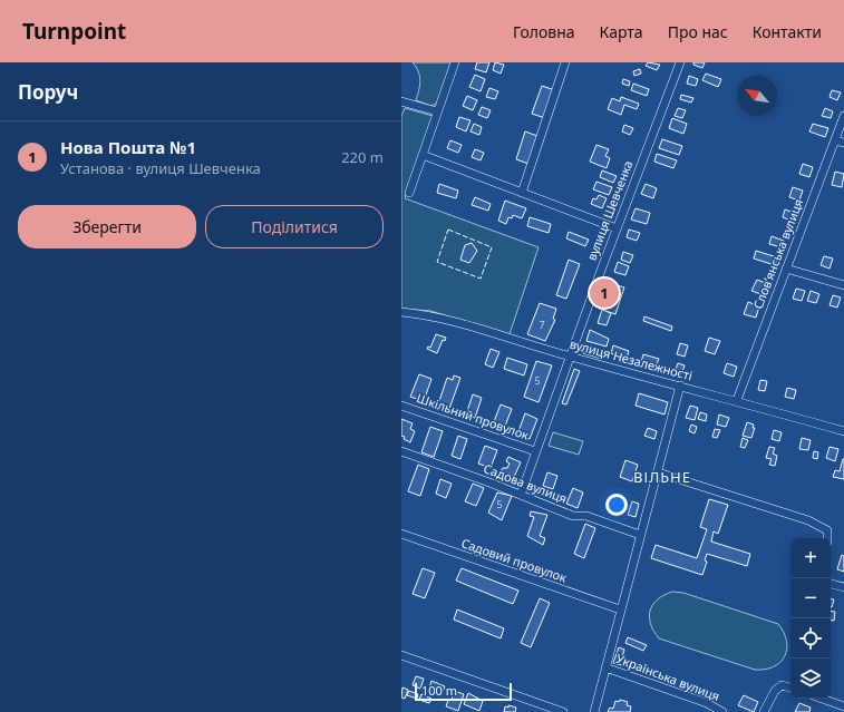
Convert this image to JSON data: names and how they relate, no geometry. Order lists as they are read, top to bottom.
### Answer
{
  "streets": {
    "street": [
      "вулиця Шевченка",
      "Словʼянська вулиця",
      "вулиця Незалежності",
      "Шкільний провулок",
      "Садова вулиця",
      "Садовий провулок",
      "Українська вулиця"
    ]
  },
  "crossings": [
    ["вулиця Шевченка", "вулиця Незалежності"],
    ["вулиця Шевченка", "Шкільний провулок"],
    ["вулиця Шевченка", "Садова вулиця"],
    ["Словʼянська вулиця", "вулиця Незалежності"]
  ],
  "districts": ["ВІЛЬНЕ"],
  "house_numbers": ["7", "5", "5"],
  "scale_bar": "100 m",
  "north": "top left",
  "page": {
    "header": "Turnpoint",
    "nav": [
      "Головна",
      "Карта",
      "Про нас",
      "Контакти"
    ],
    "heading": "Поруч",
    "list": [
      {
        "mark": "1",
        "name": "Нова Пошта №1",
        "note": "Установа · вулиця Шевченка",
        "value": "220 m"
      }
    ],
    "buttons": ["Зберегти", "Поділитися"],
    "pins": "1",
    "map_buttons": ["+", "−"],
    "scale": "100 m"
  }
}
